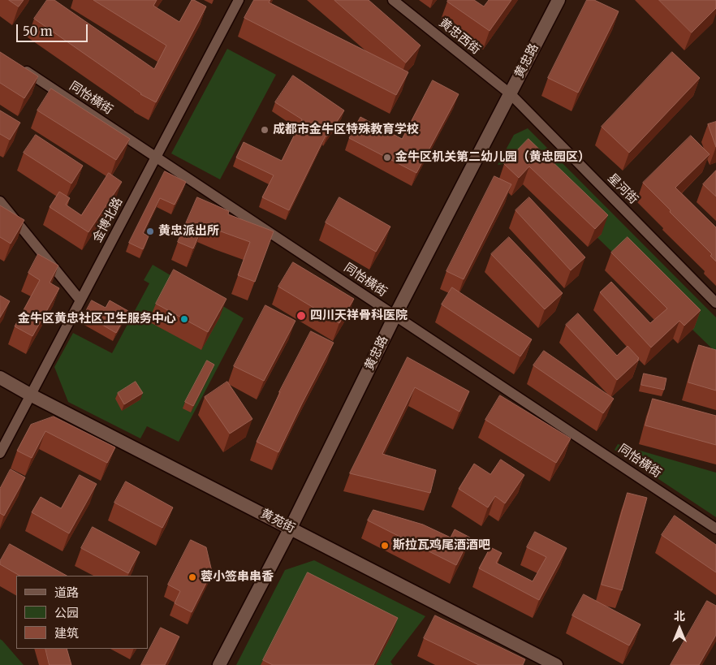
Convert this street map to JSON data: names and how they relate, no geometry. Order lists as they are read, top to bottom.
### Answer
{
  "streets": {
    "street": [
      "黄忠西街",
      "黄忠路",
      "同怡横街",
      "星河街",
      "金博北路",
      "黄苑街"
    ]
  },
  "crossings": [
    ["黄忠西街", "黄忠路"],
    ["黄忠西街", "星河街"],
    ["黄忠路", "同怡横街"],
    ["黄忠路", "星河街"],
    ["黄忠路", "黄苑街"],
    ["同怡横街", "金博北路"],
    ["金博北路", "黄苑街"]
  ],
  "places": [
    "成都市金牛区特殊教育学校",
    "金牛区机关第二幼儿园（黄忠园区）",
    "黄忠派出所",
    "四川天祥骨科医院",
    "金牛区黄忠社区卫生服务中心",
    "斯拉瓦鸡尾酒酒吧",
    "蓉小签串串香"
  ],
  "legend": ["道路", "公园", "建筑"],
  "scale_bar": "50 m",
  "north": "top"
}
